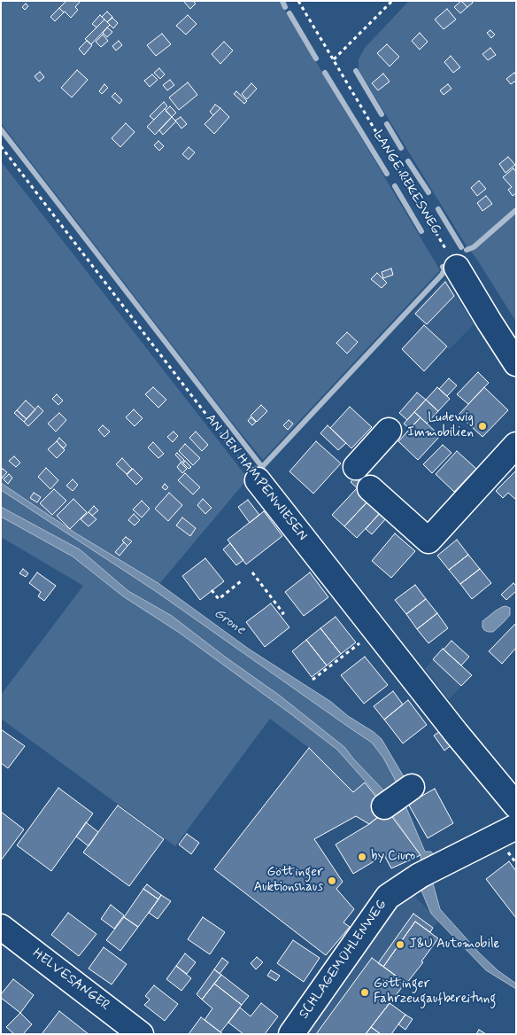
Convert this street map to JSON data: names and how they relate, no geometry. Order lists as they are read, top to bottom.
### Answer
{
  "streets": {
    "street": ["AN DEN HAMPENWIESEN", "SCHLAGEMÜHLENWEG", "HELVESANGER"],
    "path": ["LANGE REKESWEG"]
  },
  "water": ["Grone"],
  "places": [
    "Ludewig Immobilien",
    "by Ciuro",
    "Göttinger Auktionshaus",
    "J&U Automobile",
    "Göttinger Fahrzeugaufbereitung"
  ]
}
